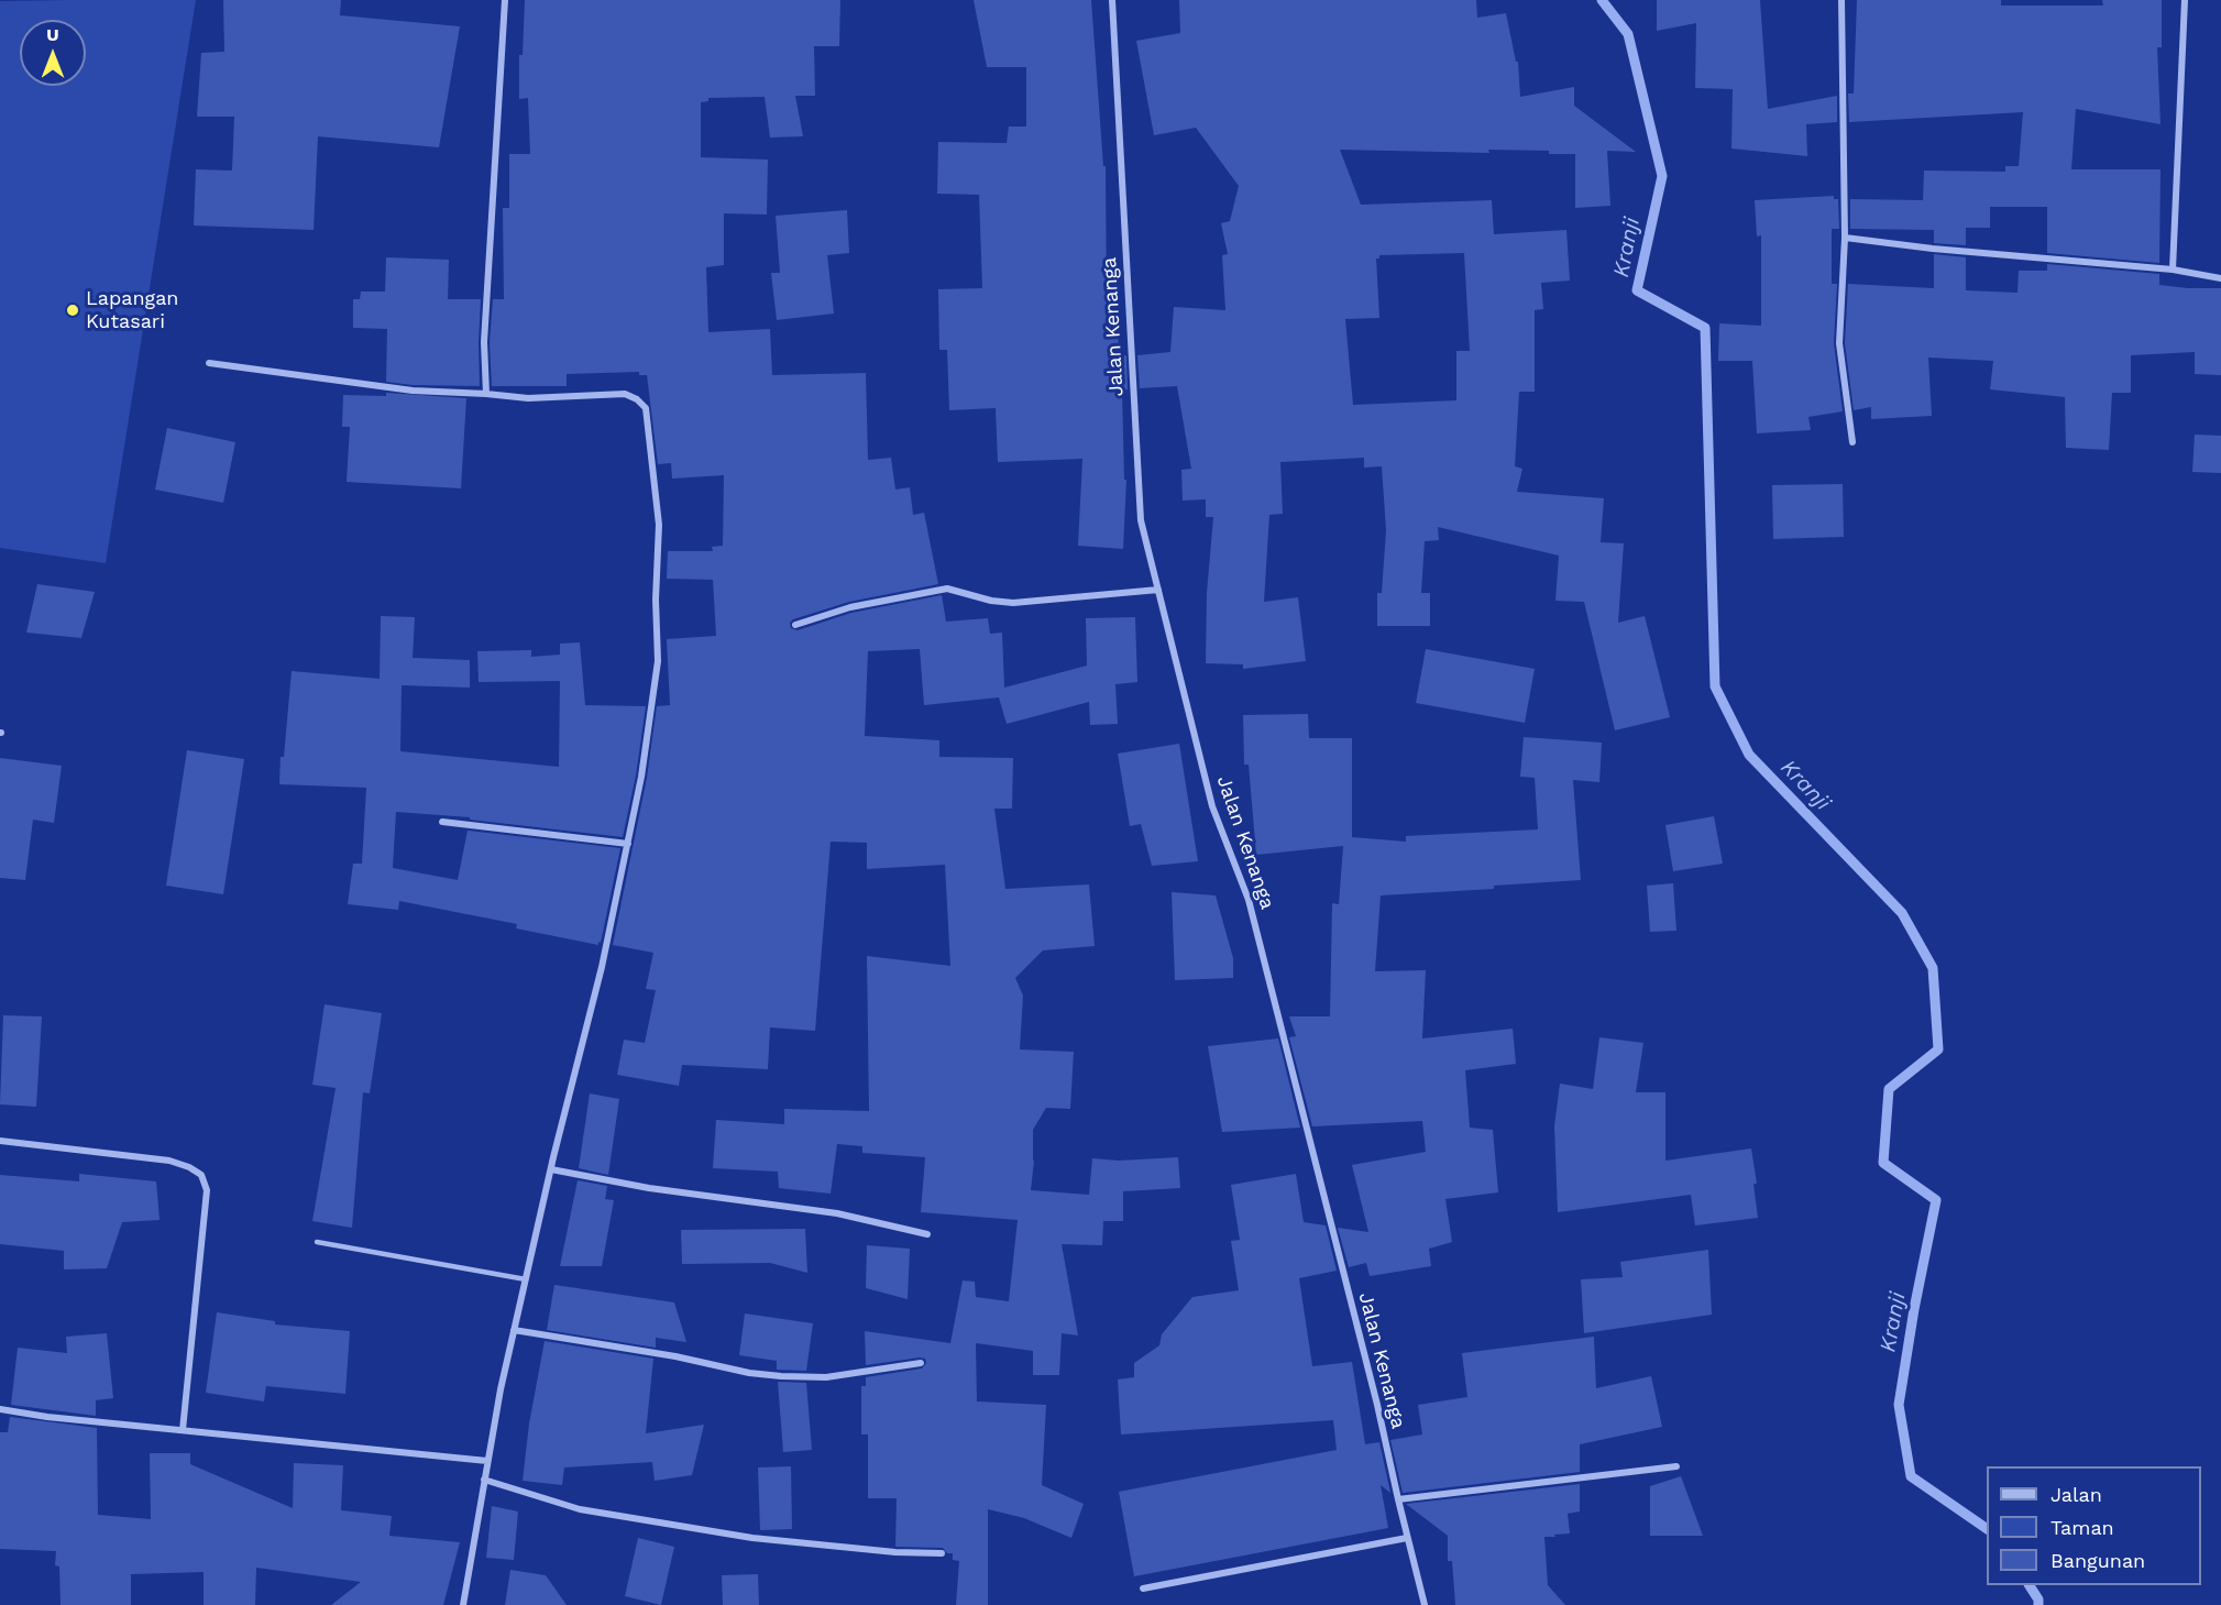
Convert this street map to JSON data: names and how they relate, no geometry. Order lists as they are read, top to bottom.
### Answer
{
  "streets": {
    "street": ["Jalan Kenanga"]
  },
  "water": ["Kranji"],
  "places": ["Lapangan Kutasari"],
  "legend": ["Jalan", "Taman", "Bangunan"],
  "north": "top"
}
